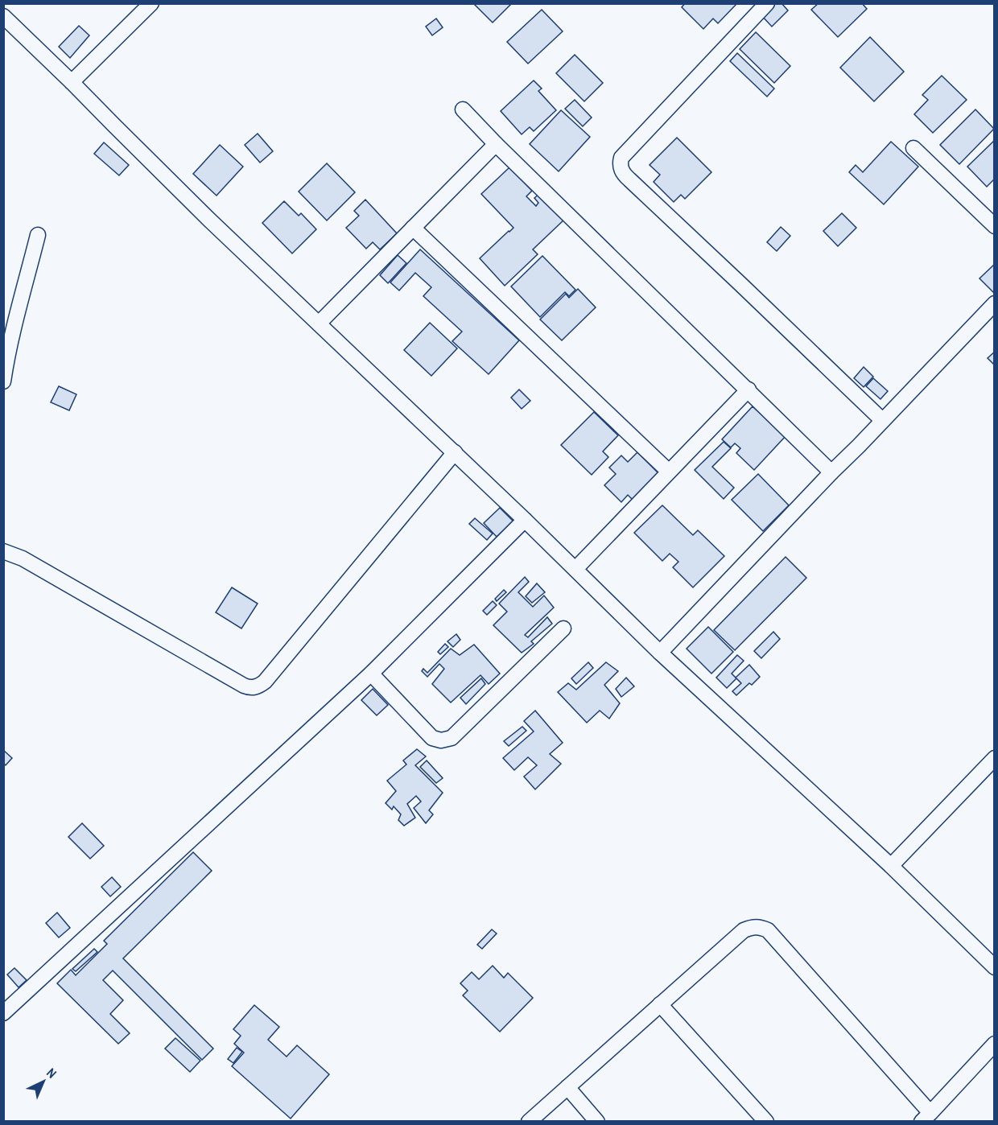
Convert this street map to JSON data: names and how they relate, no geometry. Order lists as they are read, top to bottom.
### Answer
{
  "north": "top right"
}
